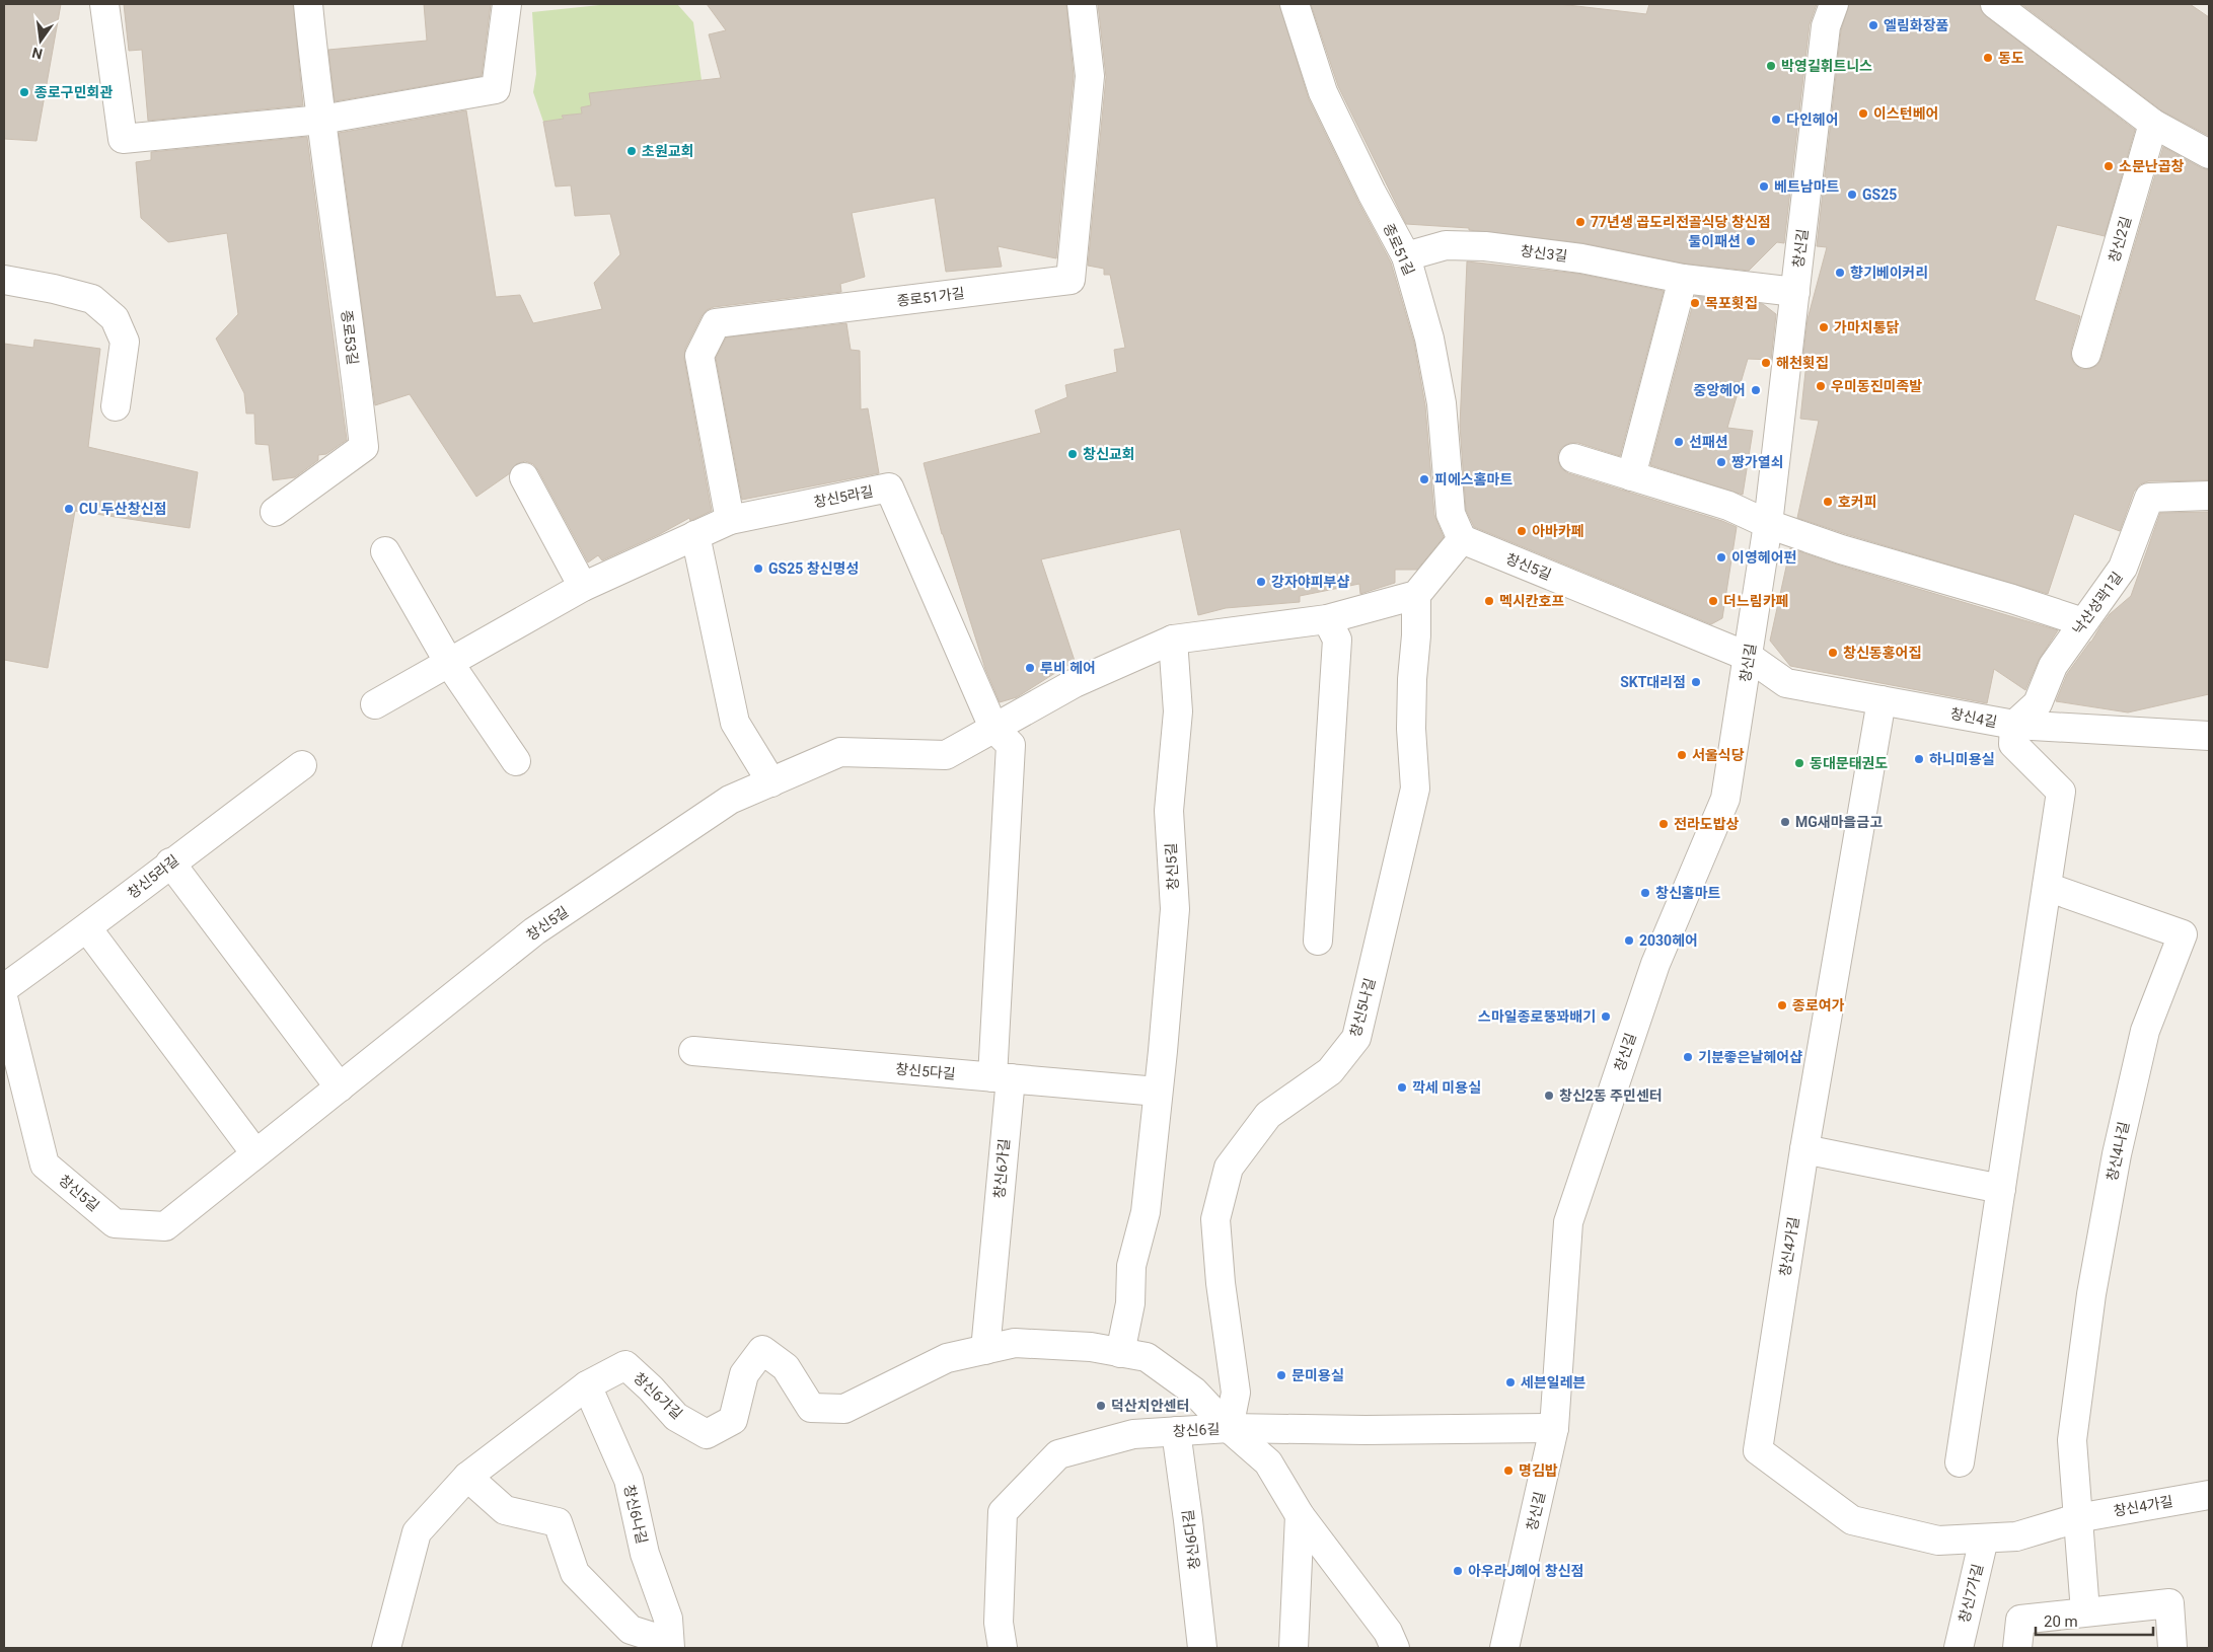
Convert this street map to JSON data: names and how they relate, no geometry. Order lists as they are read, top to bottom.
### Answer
{
  "streets": {
    "street": [
      "창신2길",
      "창신길",
      "종로51길",
      "창신3길",
      "종로51가길",
      "종로53길",
      "창신5라길",
      "창신5길",
      "낙산성곽1길",
      "창신4길",
      "창신5나길",
      "창신5다길",
      "창신4나길",
      "창신6가길",
      "창신4가길",
      "창신6길",
      "창신6나길",
      "창신6다길",
      "창신7가길"
    ]
  },
  "crossings": [
    ["창신길", "창신3길"],
    ["창신길", "창신5길"],
    ["창신길", "창신4길"],
    ["창신길", "창신6길"],
    ["종로51길", "창신3길"],
    ["종로51길", "창신5길"],
    ["종로51가길", "창신5라길"],
    ["창신5라길", "창신5길"],
    ["창신5길", "창신4길"],
    ["창신5길", "창신5나길"],
    ["창신5길", "창신5다길"],
    ["낙산성곽1길", "창신4길"],
    ["창신4길", "창신4가길"],
    ["창신5나길", "창신6가길"],
    ["창신5나길", "창신6길"],
    ["창신5다길", "창신6가길"],
    ["창신4나길", "창신4가길"],
    ["창신6가길", "창신6길"],
    ["창신6가길", "창신6나길"],
    ["창신4가길", "창신7가길"],
    ["창신6길", "창신6다길"]
  ],
  "places": [
    "엘림화장품",
    "동도",
    "박영길휘트니스",
    "종로구민회관",
    "이스턴베어",
    "다인헤어",
    "초원교회",
    "소문난곱창",
    "베트남마트",
    "GS25",
    "77년생 곱도리전골식당 창신점",
    "둘이패션",
    "향기베이커리",
    "목포횟집",
    "가마치통닭",
    "해천횟집",
    "우미동진미족발",
    "중앙헤어",
    "선패션",
    "창신교회",
    "짱가열쇠",
    "피에스홈마트",
    "호커피",
    "CU 두산창신점",
    "아바카페",
    "이영헤어펀",
    "GS25 창신명성",
    "강자야피부샵",
    "멕시칸호프",
    "더느림카페",
    "창신동홍어집",
    "루비 헤어",
    "SKT대리점",
    "서울식당",
    "하니미용실",
    "동대문태권도",
    "MG새마을금고",
    "전라도밥상",
    "창신홈마트",
    "2030헤어",
    "종로여가",
    "스마일종로뚱꽈배기",
    "기분좋은날헤어샵",
    "깍세 미용실",
    "창신2동 주민센터",
    "문미용실",
    "세븐일레븐",
    "덕산치안센터",
    "명김밥",
    "아우라J헤어 창신점"
  ],
  "scale_bar": "20 m",
  "north": "bottom"
}
